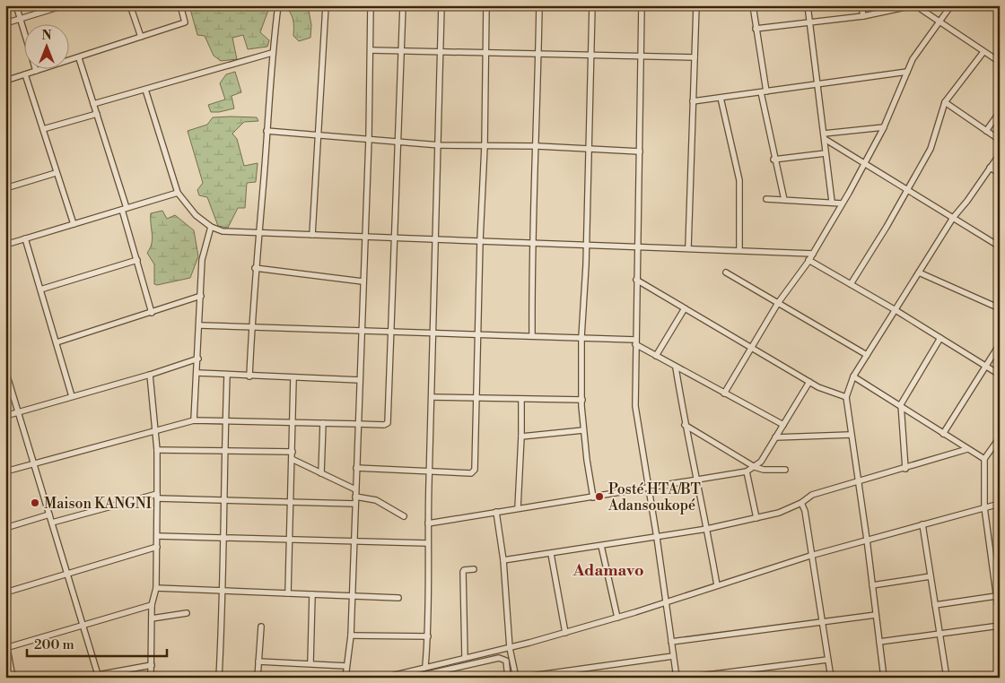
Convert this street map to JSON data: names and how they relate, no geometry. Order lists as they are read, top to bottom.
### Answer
{
  "districts": ["Adamavo"],
  "places": ["Posté HTA/BT Adansoukopé", "Maison KANGNI"],
  "scale_bar": "200 m",
  "north": "top"
}
